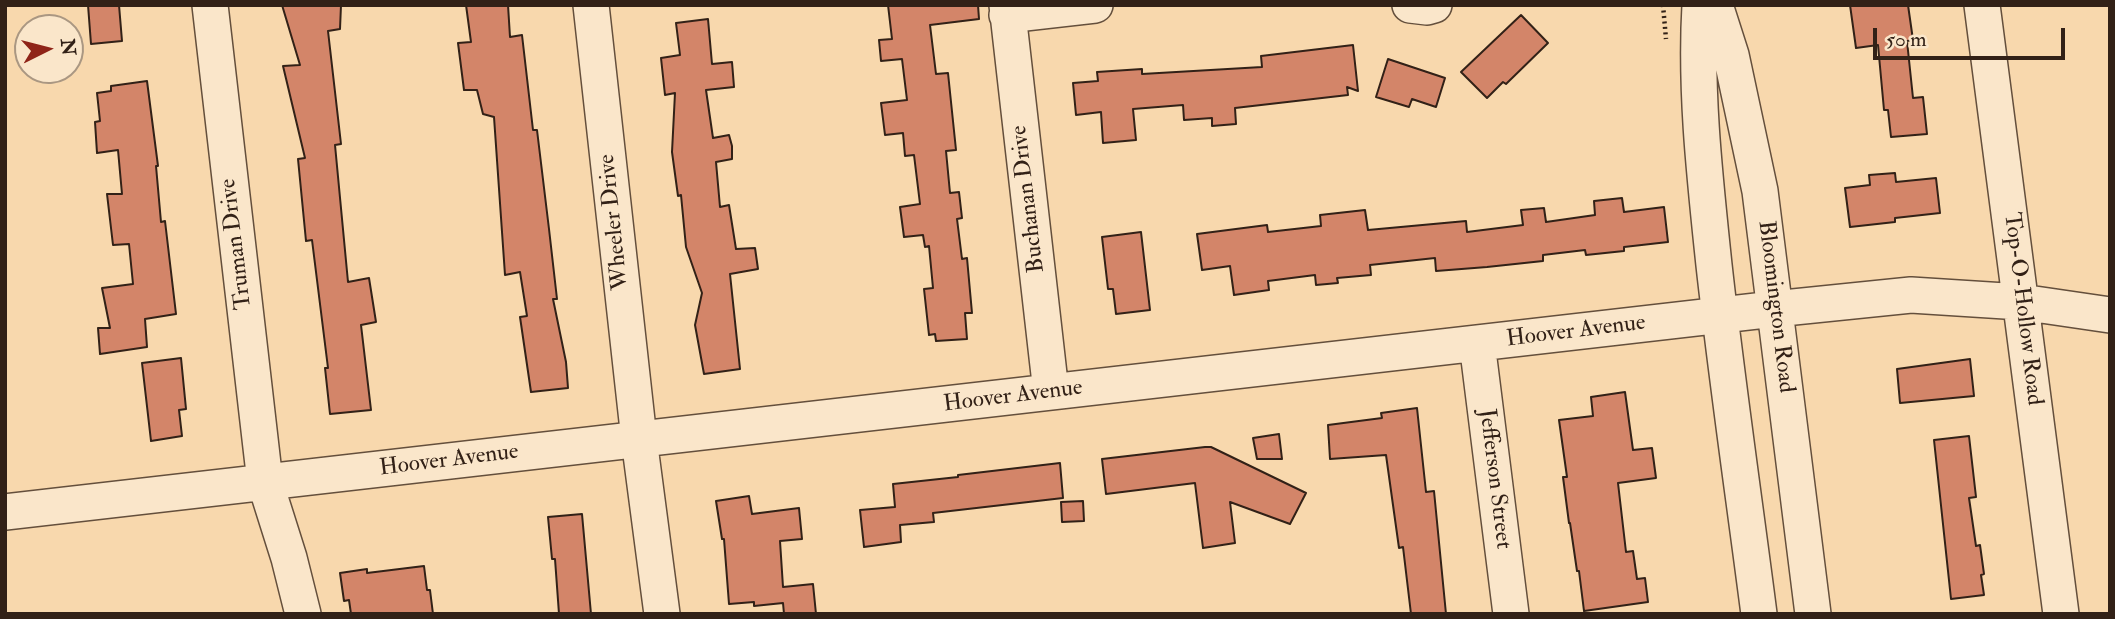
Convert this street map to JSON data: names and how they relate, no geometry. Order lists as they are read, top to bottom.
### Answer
{
  "streets": {
    "street": [
      "Buchanan Drive",
      "Wheeler Drive",
      "Truman Drive",
      "Bloomington Road",
      "Top-O-Hollow Road",
      "Hoover Avenue",
      "Jefferson Street"
    ]
  },
  "crossings": [
    ["Buchanan Drive", "Hoover Avenue"],
    ["Wheeler Drive", "Hoover Avenue"],
    ["Truman Drive", "Hoover Avenue"],
    ["Bloomington Road", "Hoover Avenue"],
    ["Top-O-Hollow Road", "Hoover Avenue"],
    ["Hoover Avenue", "Jefferson Street"]
  ],
  "scale_bar": "50 m",
  "north": "right"
}
